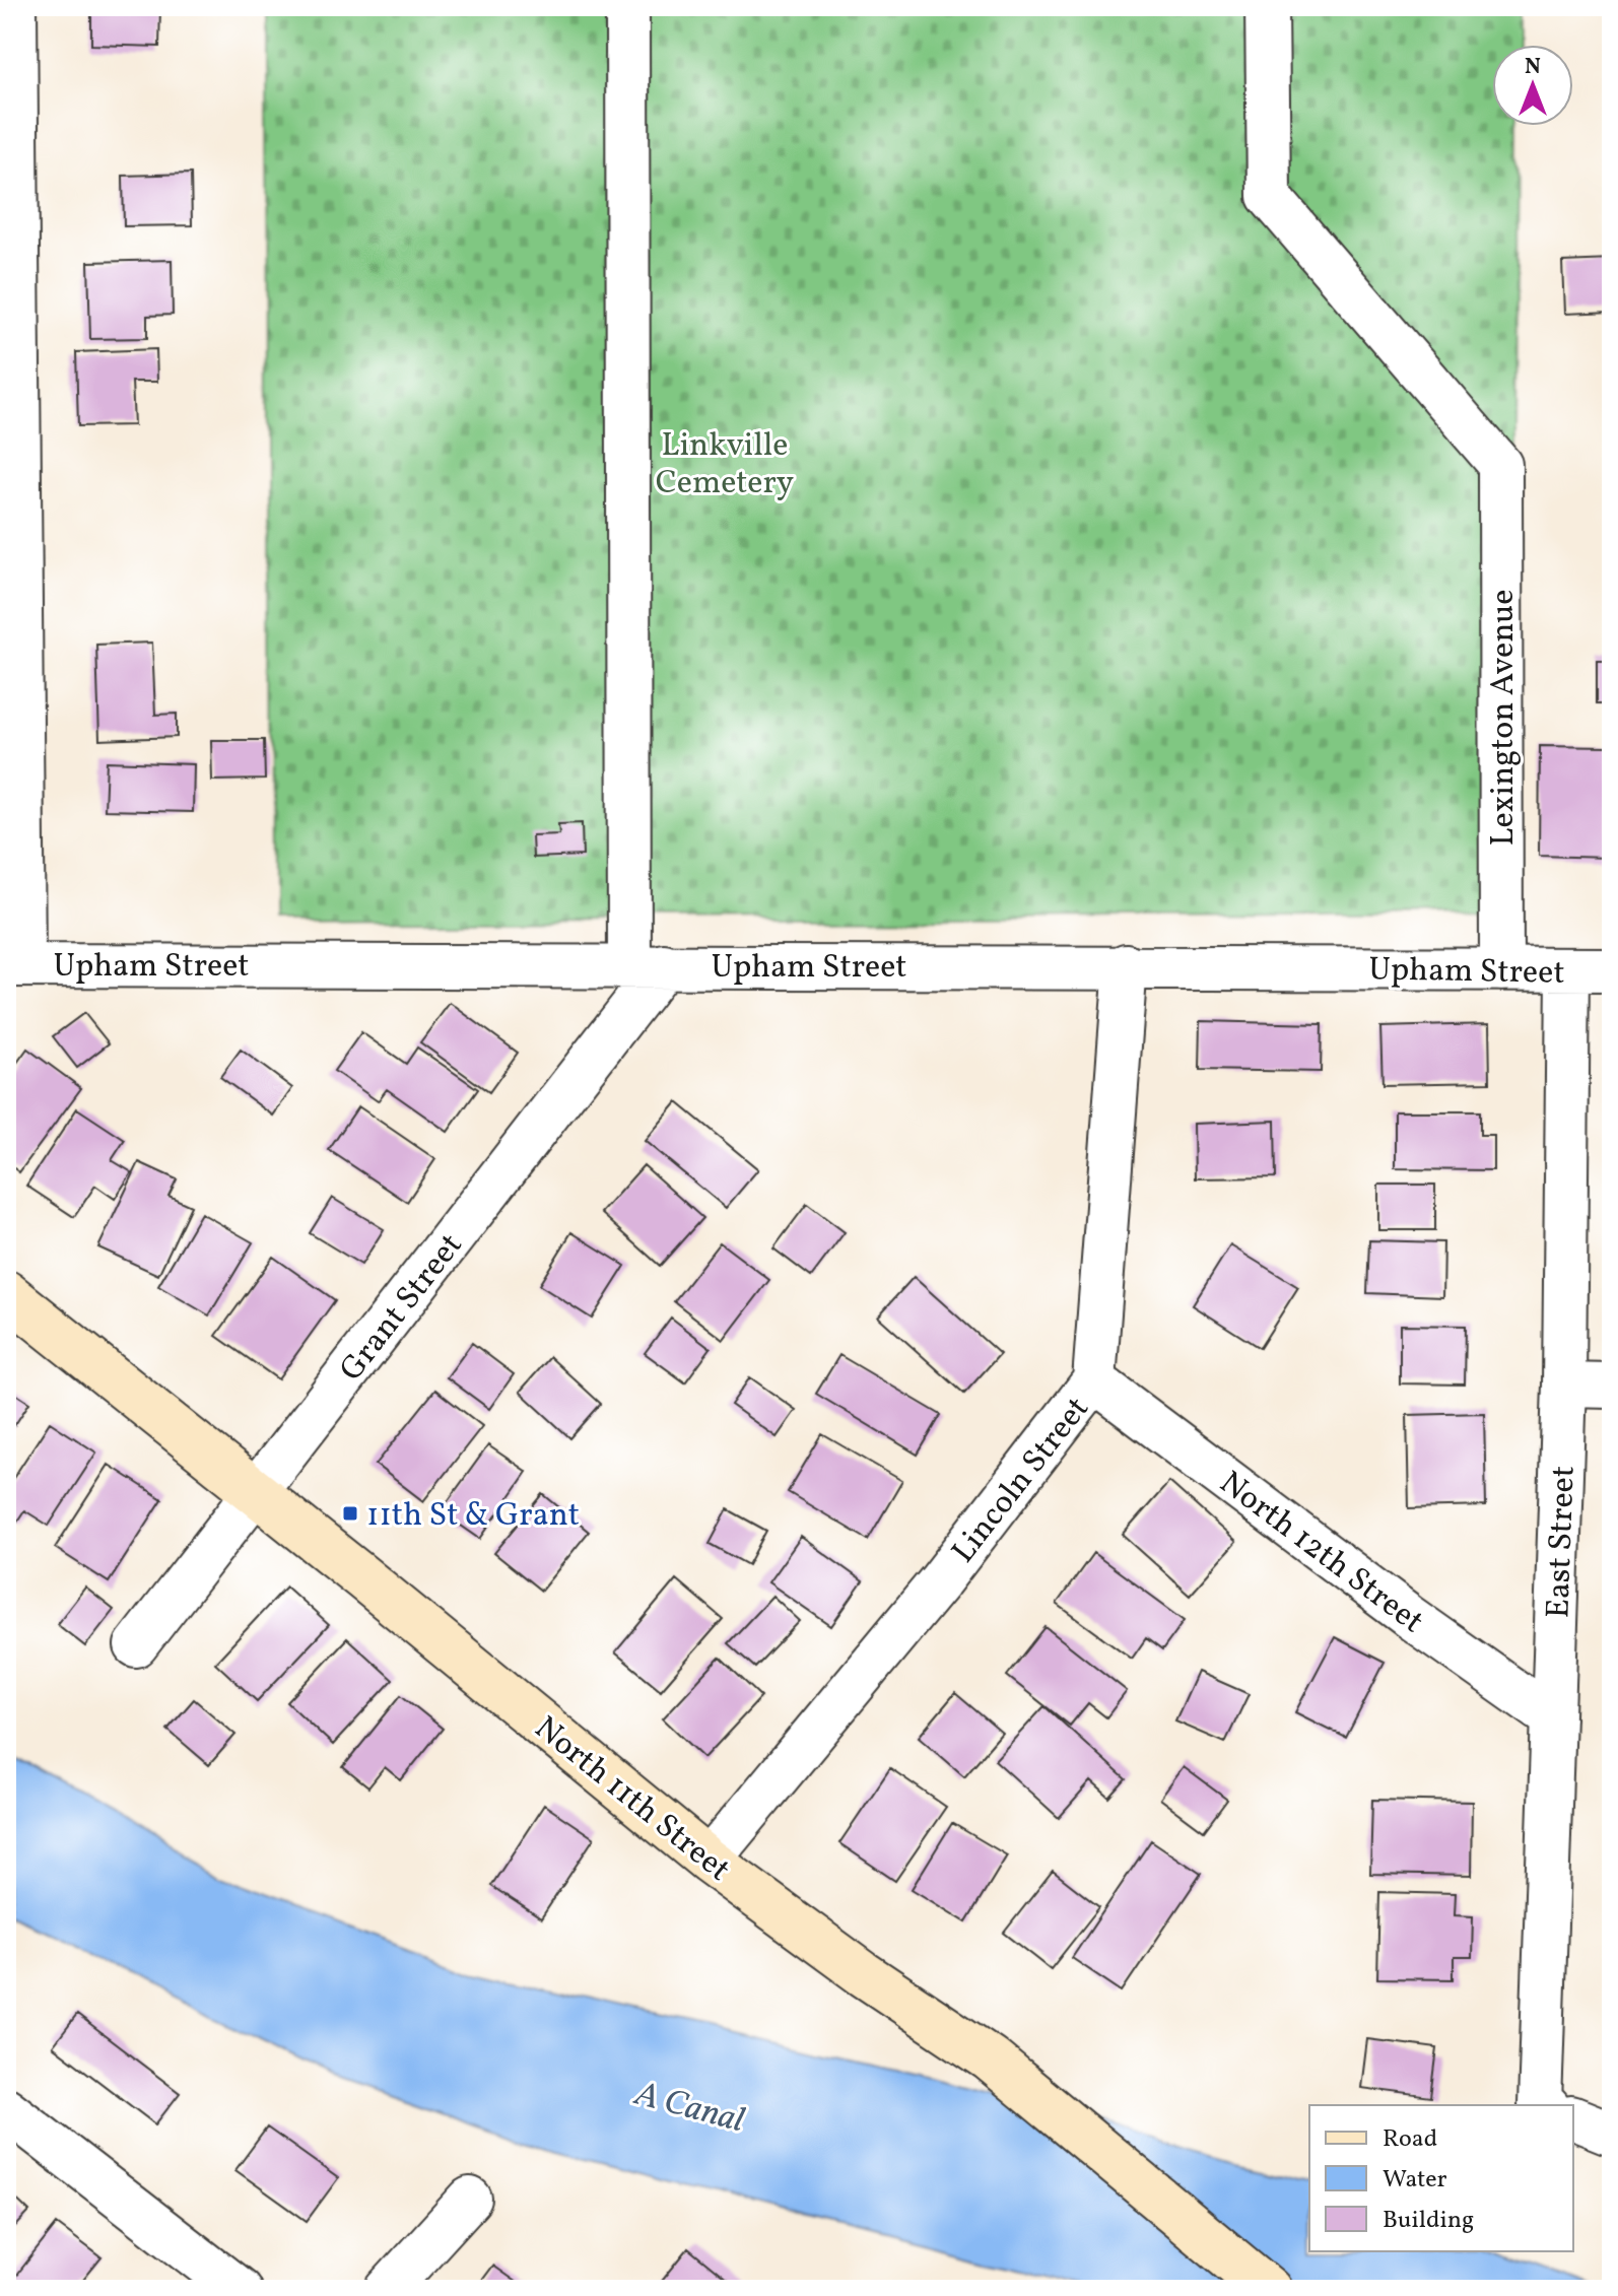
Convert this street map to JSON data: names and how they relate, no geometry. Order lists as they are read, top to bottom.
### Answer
{
  "streets": {
    "main road": ["North 11th Street"],
    "street": [
      "Lexington Avenue",
      "Upham Street",
      "Grant Street",
      "Lincoln Street",
      "East Street",
      "North 12th Street"
    ]
  },
  "crossings": [
    ["Lexington Avenue", "Upham Street"],
    ["Upham Street", "Grant Street"],
    ["Upham Street", "Lincoln Street"],
    ["Upham Street", "East Street"],
    ["Grant Street", "North 11th Street"],
    ["Lincoln Street", "North 12th Street"],
    ["Lincoln Street", "North 11th Street"],
    ["East Street", "North 12th Street"]
  ],
  "water": ["A Canal"],
  "parks": ["Linkville Cemetery"],
  "places": {
    "transit": ["11th St & Grant"]
  },
  "legend": ["Road", "Water", "Building"],
  "north": "top"
}
